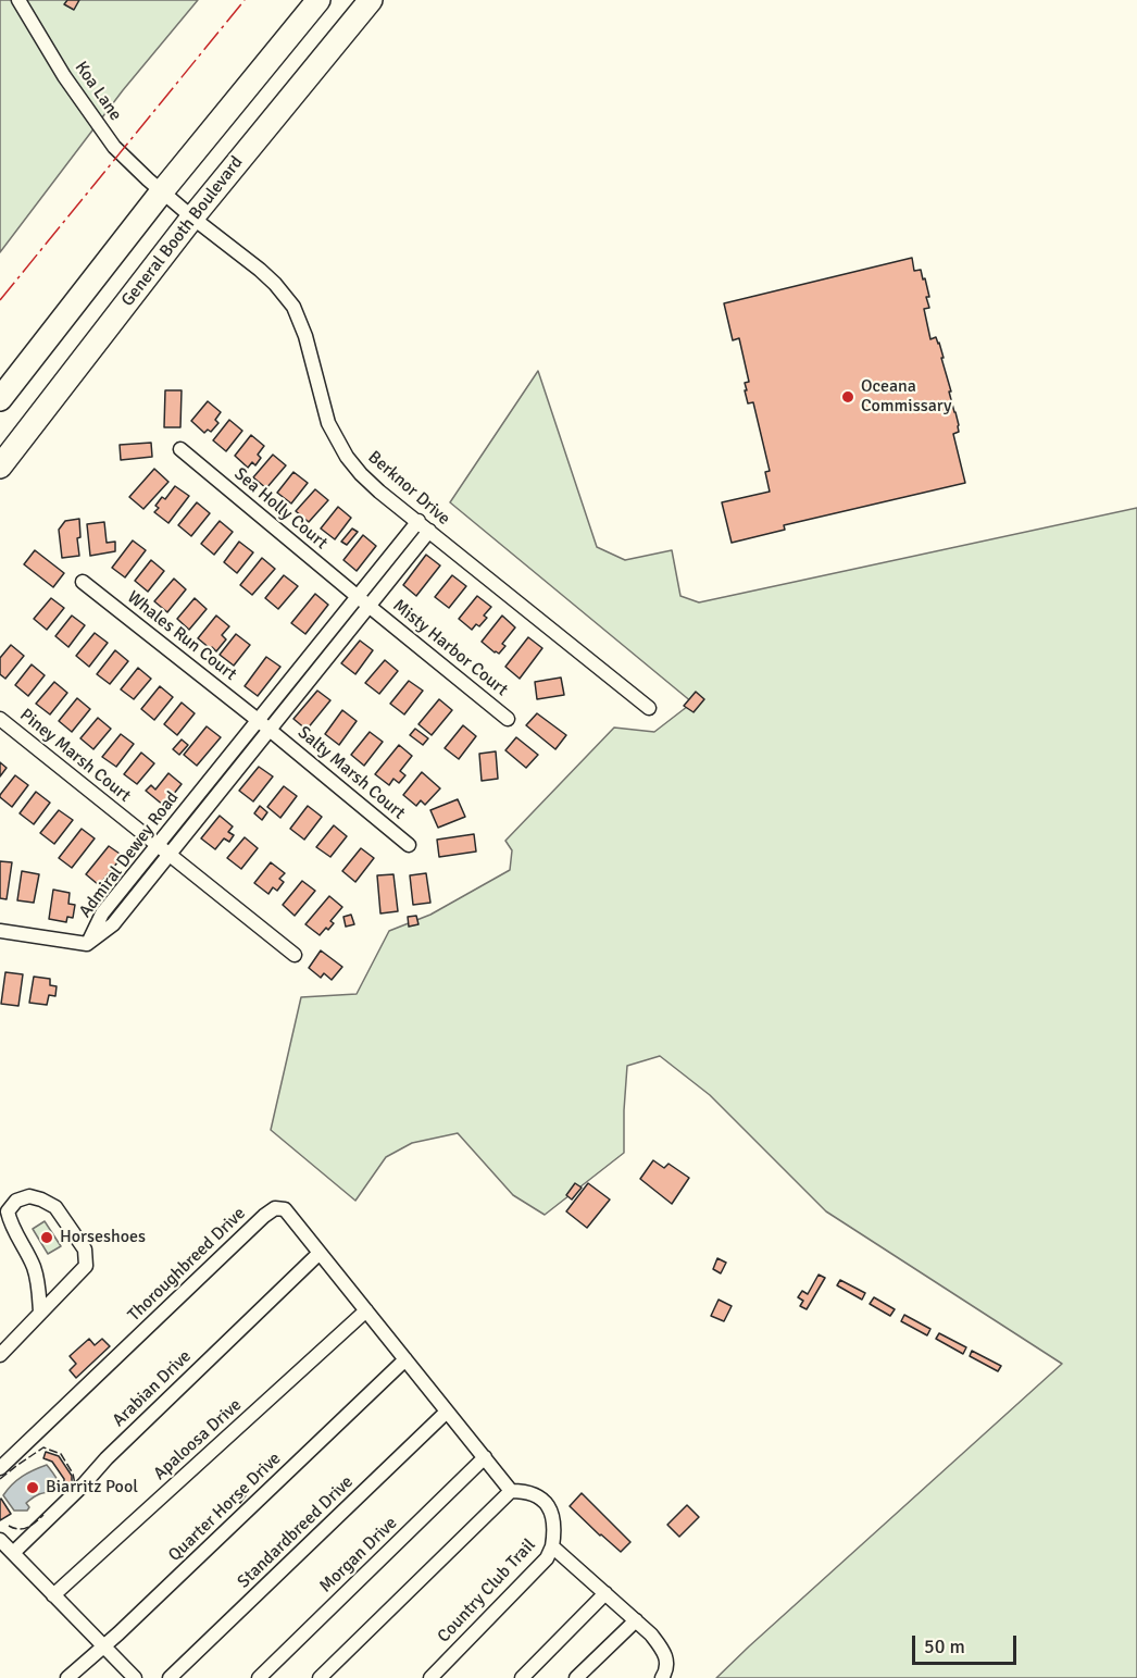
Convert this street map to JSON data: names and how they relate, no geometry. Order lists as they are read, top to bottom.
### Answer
{
  "streets": {
    "highway": ["General Booth Boulevard"],
    "street": [
      "Koa Lane",
      "Berknor Drive",
      "Sea Holly Court",
      "Whales Run Court",
      "Misty Harbor Court",
      "Piney Marsh Court",
      "Salty Marsh Court",
      "Admiral Dewey Road",
      "Thoroughbreed Drive",
      "Arabian Drive",
      "Apaloosa Drive",
      "Quarter Horse Drive",
      "Standardbreed Drive",
      "Morgan Drive",
      "Country Club Trail"
    ]
  },
  "crossings": [
    ["Koa Lane", "Berknor Drive"],
    ["General Booth Boulevard", "Berknor Drive"],
    ["Berknor Drive", "Admiral Dewey Road"],
    ["Sea Holly Court", "Misty Harbor Court"],
    ["Sea Holly Court", "Admiral Dewey Road"],
    ["Whales Run Court", "Salty Marsh Court"],
    ["Whales Run Court", "Admiral Dewey Road"],
    ["Misty Harbor Court", "Admiral Dewey Road"],
    ["Piney Marsh Court", "Admiral Dewey Road"],
    ["Salty Marsh Court", "Admiral Dewey Road"],
    ["Thoroughbreed Drive", "Arabian Drive"],
    ["Thoroughbreed Drive", "Apaloosa Drive"],
    ["Thoroughbreed Drive", "Quarter Horse Drive"],
    ["Thoroughbreed Drive", "Standardbreed Drive"],
    ["Thoroughbreed Drive", "Morgan Drive"]
  ],
  "places": ["Oceana Commissary", "Horseshoes", "Biarritz Pool"],
  "scale_bar": "50 m"
}
